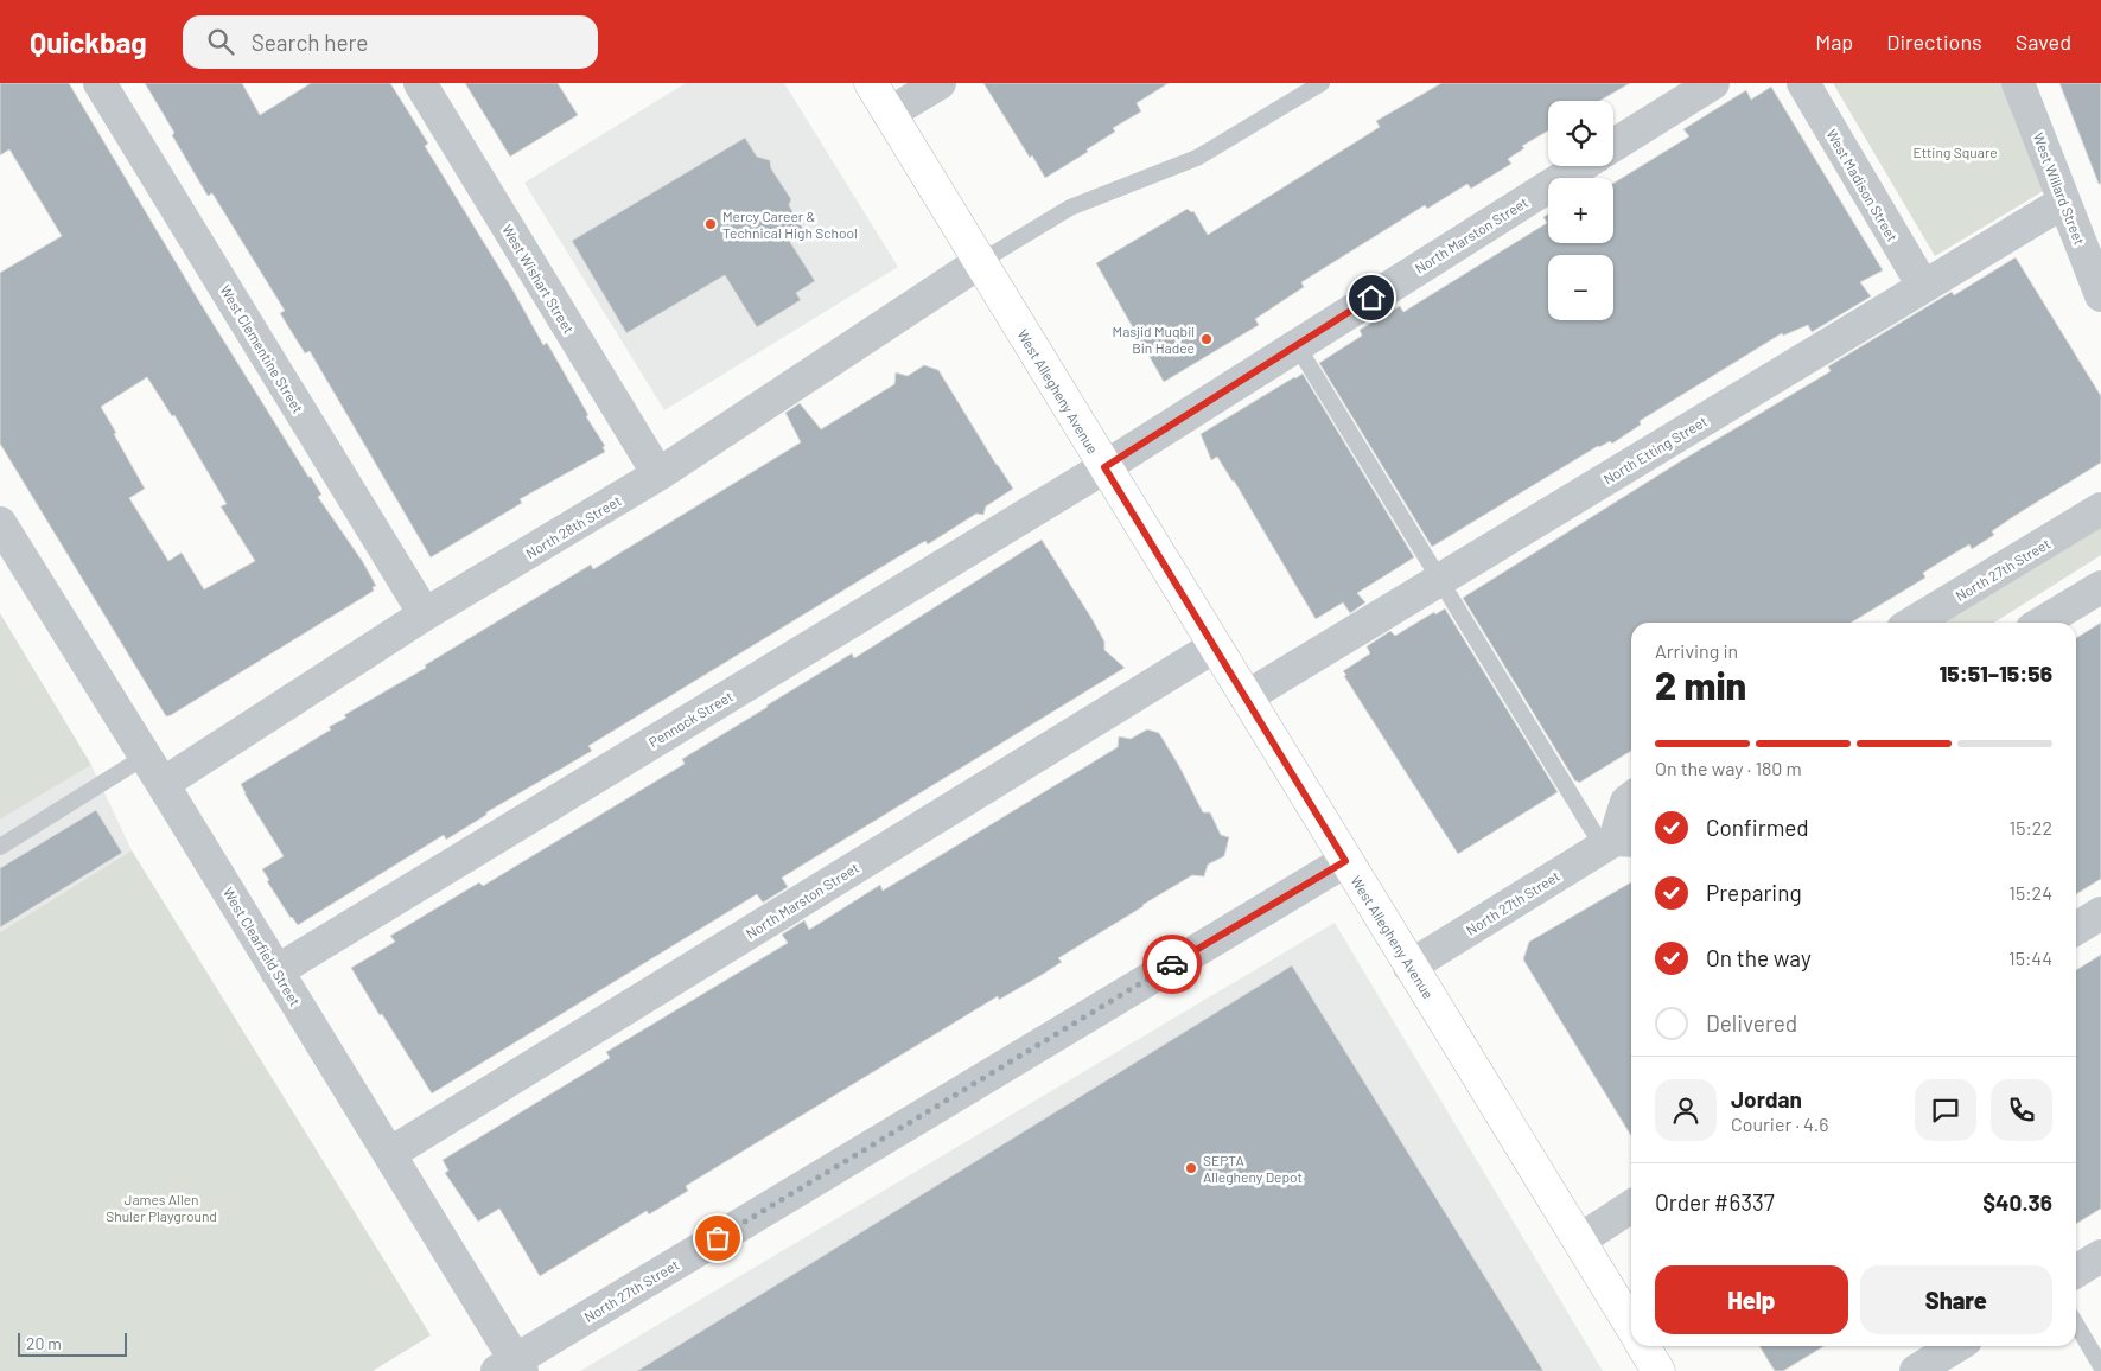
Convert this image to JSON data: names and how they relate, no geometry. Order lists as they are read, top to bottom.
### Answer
{
  "streets": {
    "main road": ["West Allegheny Avenue"],
    "street": [
      "West Madison Street",
      "West Willard Street",
      "North Marston Street",
      "West Wishart Street",
      "West Clementine Street",
      "North Etting Street",
      "North 28th Street",
      "North 27th Street",
      "Pennock Street",
      "West Clearfield Street"
    ]
  },
  "crossings": [
    ["West Madison Street", "North Etting Street"],
    ["West Willard Street", "North Etting Street"],
    ["North Marston Street", "West Allegheny Avenue"],
    ["North Marston Street", "Pennock Street"],
    ["North Marston Street", "West Clearfield Street"],
    ["West Wishart Street", "North 28th Street"],
    ["West Clementine Street", "North 28th Street"],
    ["West Allegheny Avenue", "North Etting Street"],
    ["West Allegheny Avenue", "North 28th Street"],
    ["West Allegheny Avenue", "North 27th Street"],
    ["West Allegheny Avenue", "Pennock Street"],
    ["North 28th Street", "West Clearfield Street"],
    ["North 27th Street", "West Clearfield Street"],
    ["Pennock Street", "West Clearfield Street"]
  ],
  "parks": ["Etting Square", "James Allen Shuler Playground"],
  "places": ["Mercy Career & Technical High School", "Masjid Muqbil Bin Hadee", "SEPTA Allegheny Depot"],
  "scale_bar": "20 m",
  "page": {
    "header": "Quickbag",
    "search": "Search here",
    "nav": ["Map", "Directions", "Saved"],
    "map_buttons": ["+", "−"],
    "heading": ["2 min", "Arriving in", "15:51–15:56"],
    "panel": [
      "Jordan",
      "Courier · 4.6",
      "Order #6337",
      "$40.36"
    ],
    "bar": "On the way · 180 m",
    "list": [
      ["Confirmed", "15:22"],
      ["Preparing", "15:24"],
      ["On the way", "15:44"],
      "Delivered"
    ],
    "buttons": ["Help", "Share"],
    "scale": "20 m"
  }
}
